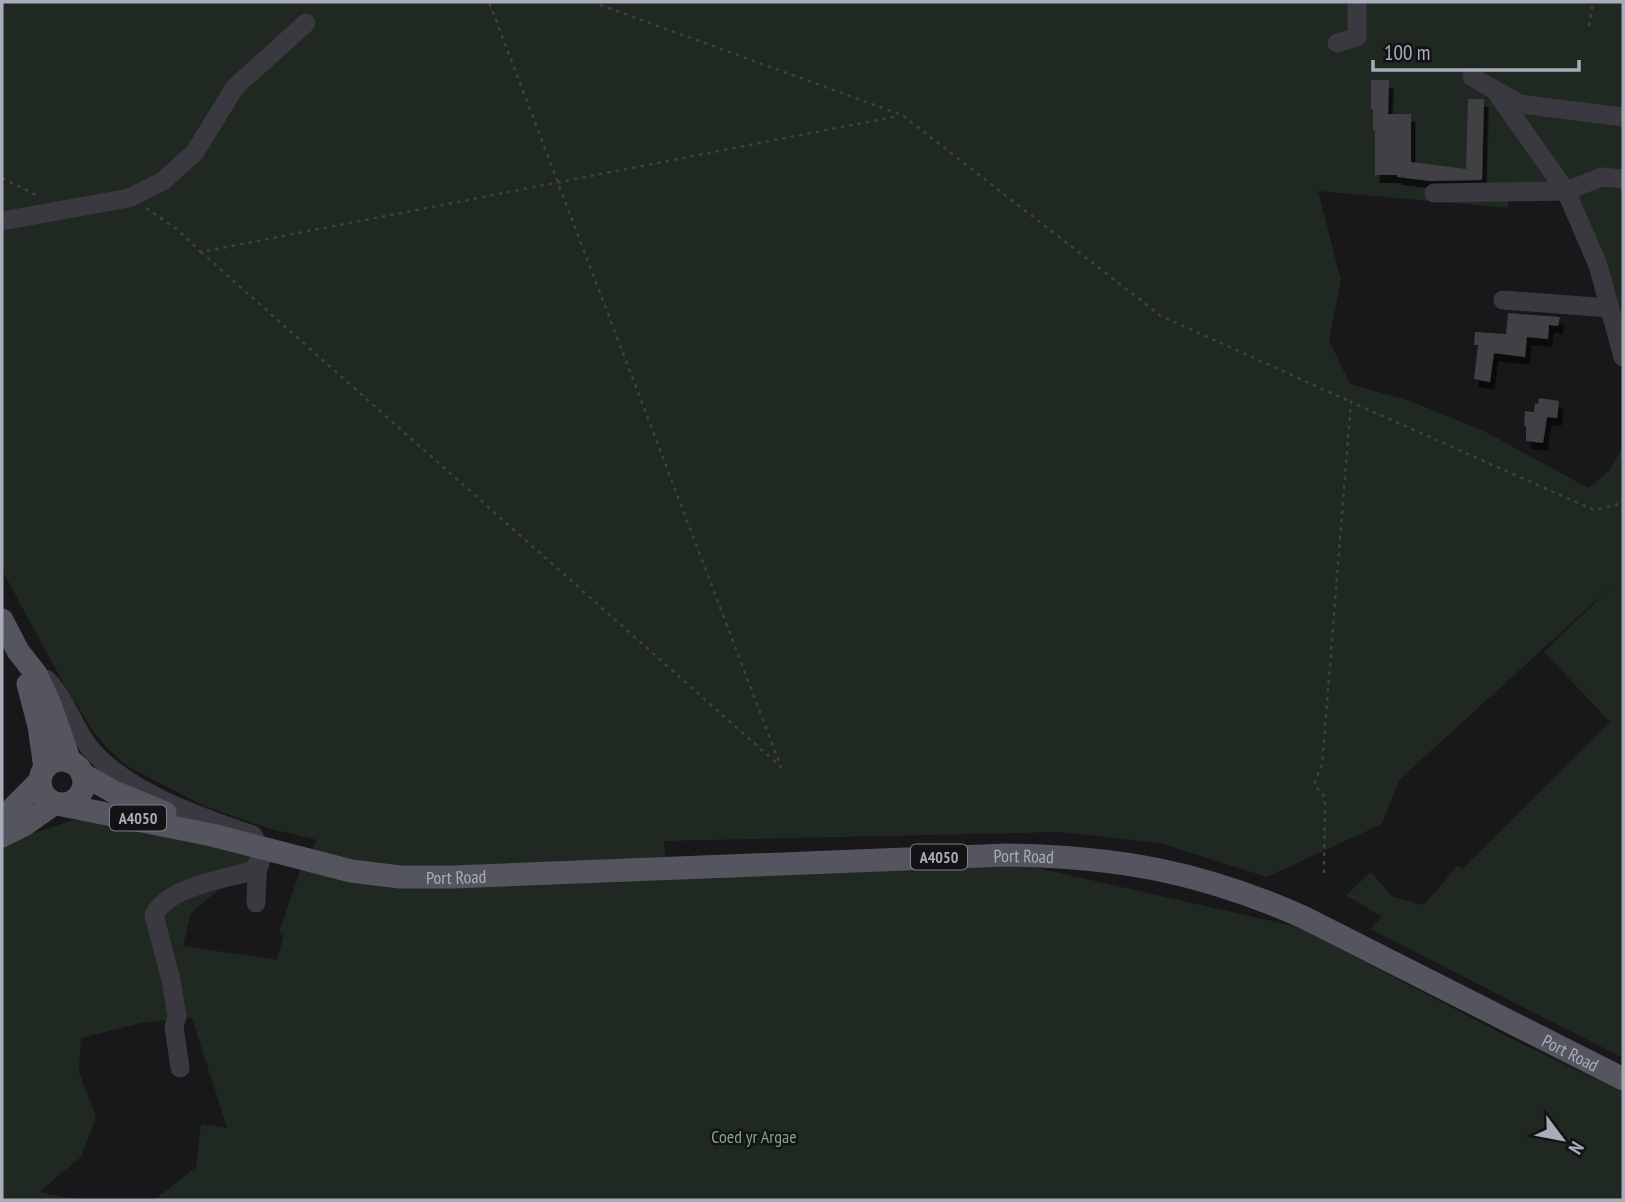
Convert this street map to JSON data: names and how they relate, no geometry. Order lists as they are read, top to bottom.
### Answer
{
  "streets": {
    "main road": ["A4050", "Port Road"]
  },
  "parks": ["Coed yr Argae"],
  "scale_bar": "100 m",
  "north": "bottom right"
}
